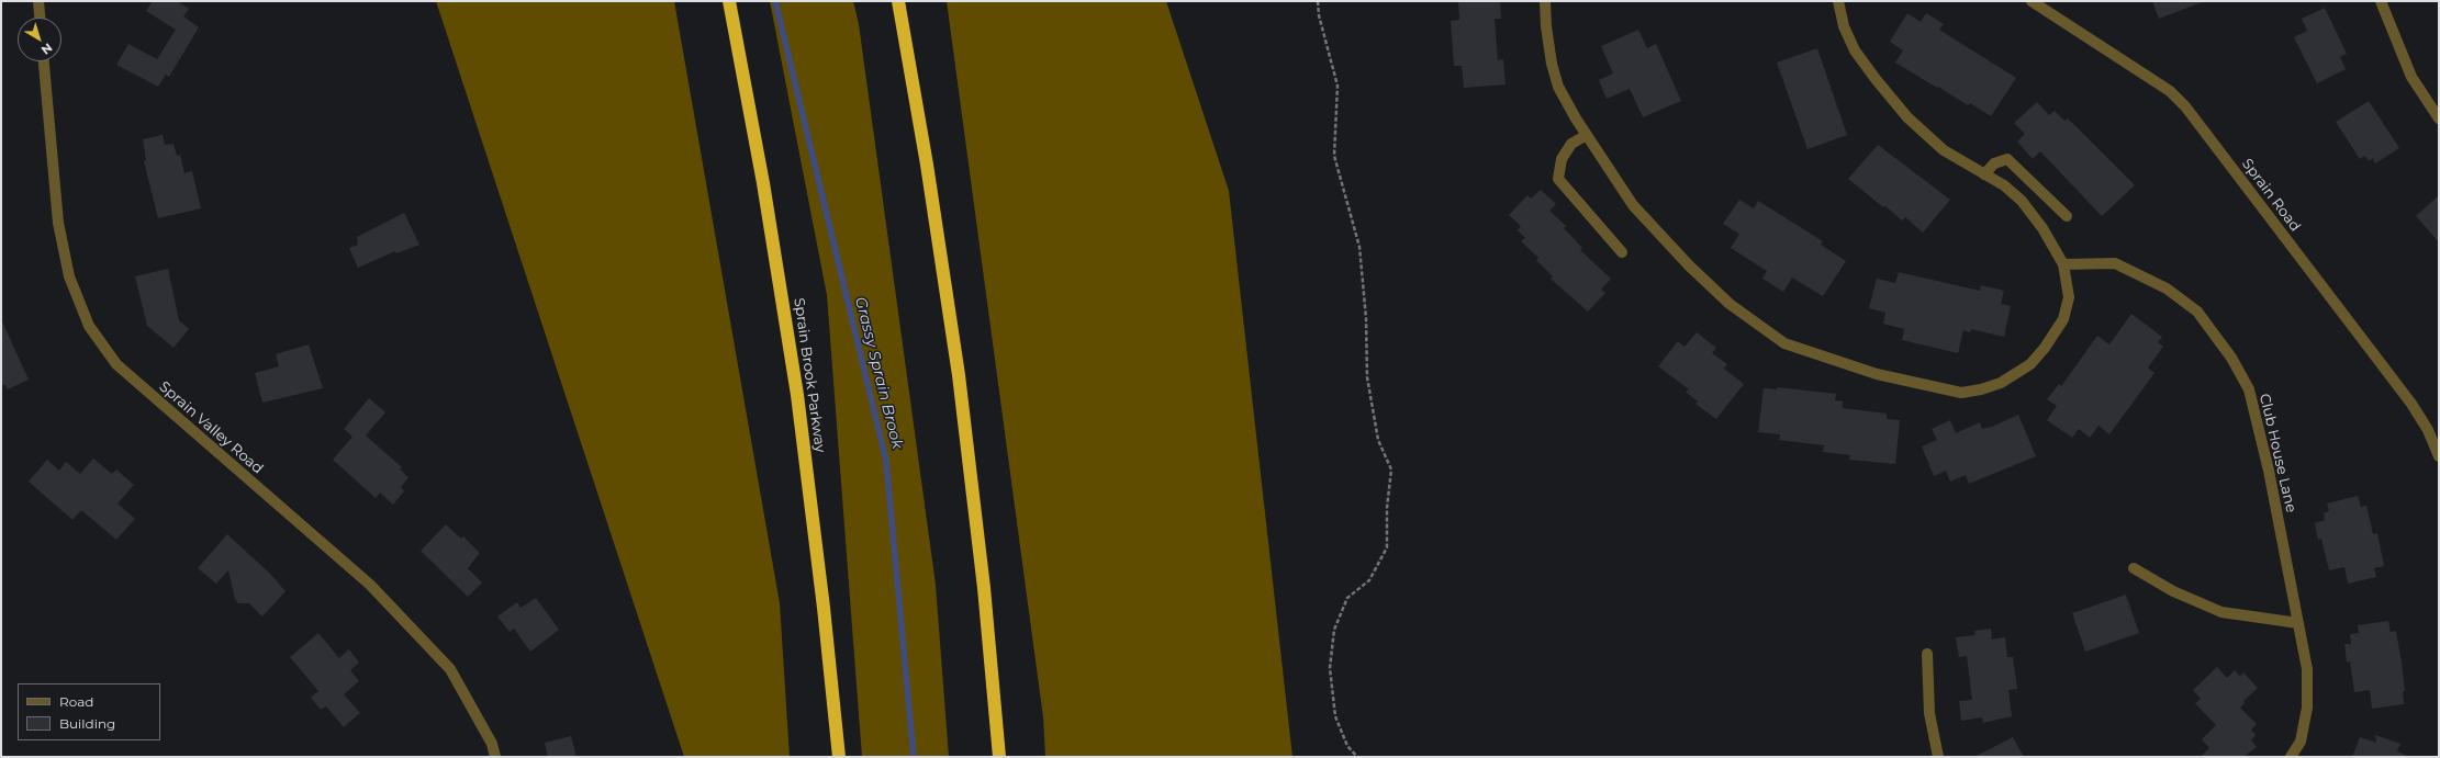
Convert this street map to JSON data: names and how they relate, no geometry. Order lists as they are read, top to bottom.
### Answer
{
  "streets": {
    "highway": ["Sprain Brook Parkway"],
    "street": ["Sprain Road", "Sprain Valley Road", "Club House Lane"]
  },
  "water": ["Grassy Sprain Brook"],
  "legend": ["Road", "Building"],
  "north": "bottom right"
}
